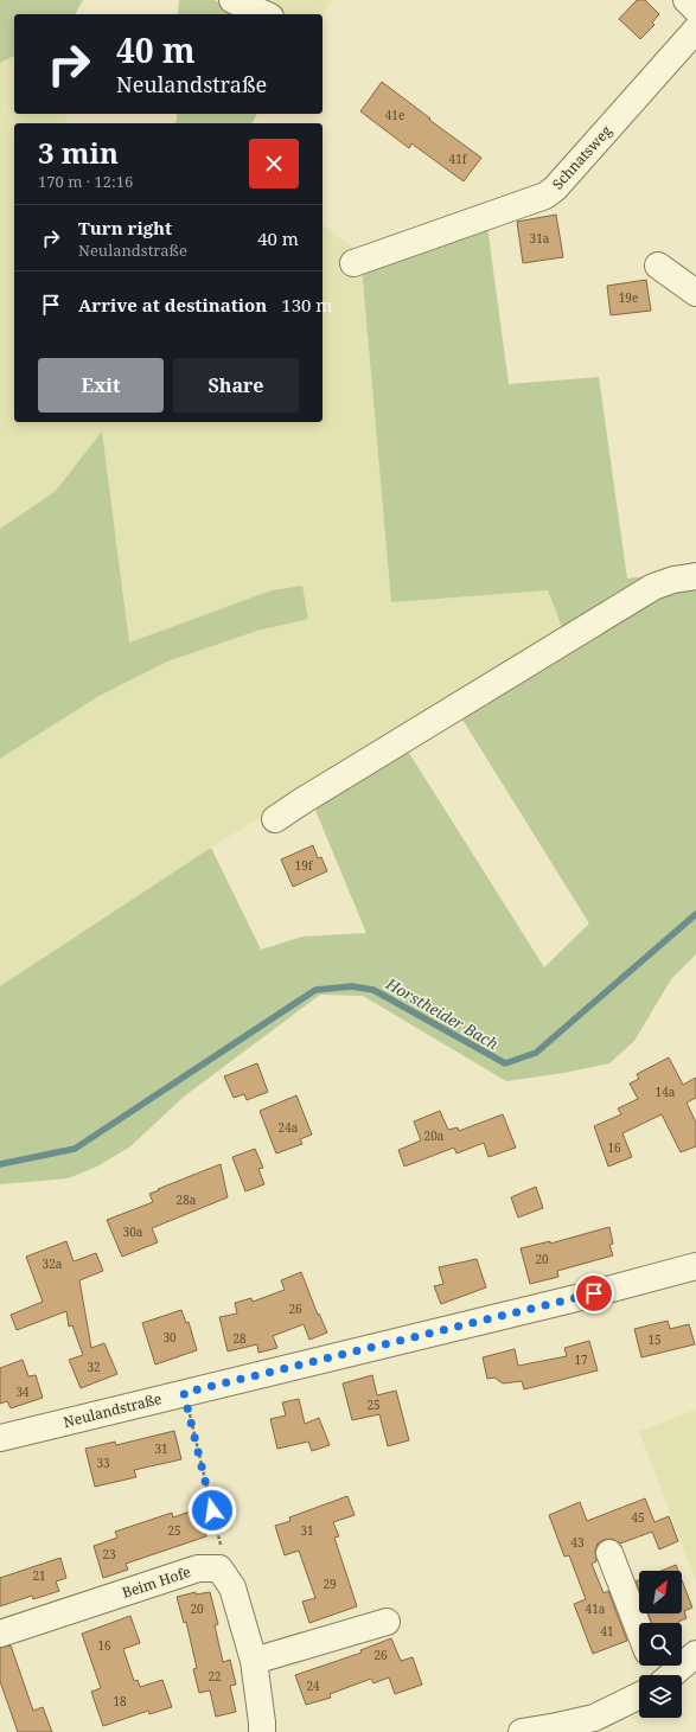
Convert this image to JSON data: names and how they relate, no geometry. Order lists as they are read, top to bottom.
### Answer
{
  "streets": {
    "street": ["Schnatsweg", "Neulandstraße", "Beim Hofe"]
  },
  "water": ["Horstheider Bach"],
  "house_numbers": [
    "41e",
    "41f",
    "31a",
    "19e",
    "19f",
    "14a",
    "24a",
    "20a",
    "16",
    "28a",
    "30a",
    "20",
    "32a",
    "26",
    "30",
    "28",
    "15",
    "17",
    "32",
    "34",
    "25",
    "31",
    "33",
    "45",
    "25",
    "31",
    "43",
    "23",
    "21",
    "29",
    "20",
    "41a",
    "41",
    "16",
    "26",
    "22",
    "24",
    "18"
  ],
  "north": "top right",
  "page": {
    "turn": ["40 m", "Neulandstraße"],
    "heading": ["3 min", "170 m · 12:16"],
    "list": [
      {
        "name": "Turn right",
        "note": "Neulandstraße",
        "value": "40 m"
      },
      {
        "name": "Arrive at destination",
        "value": "130 m"
      }
    ],
    "buttons": ["Exit", "Share"]
  }
}
